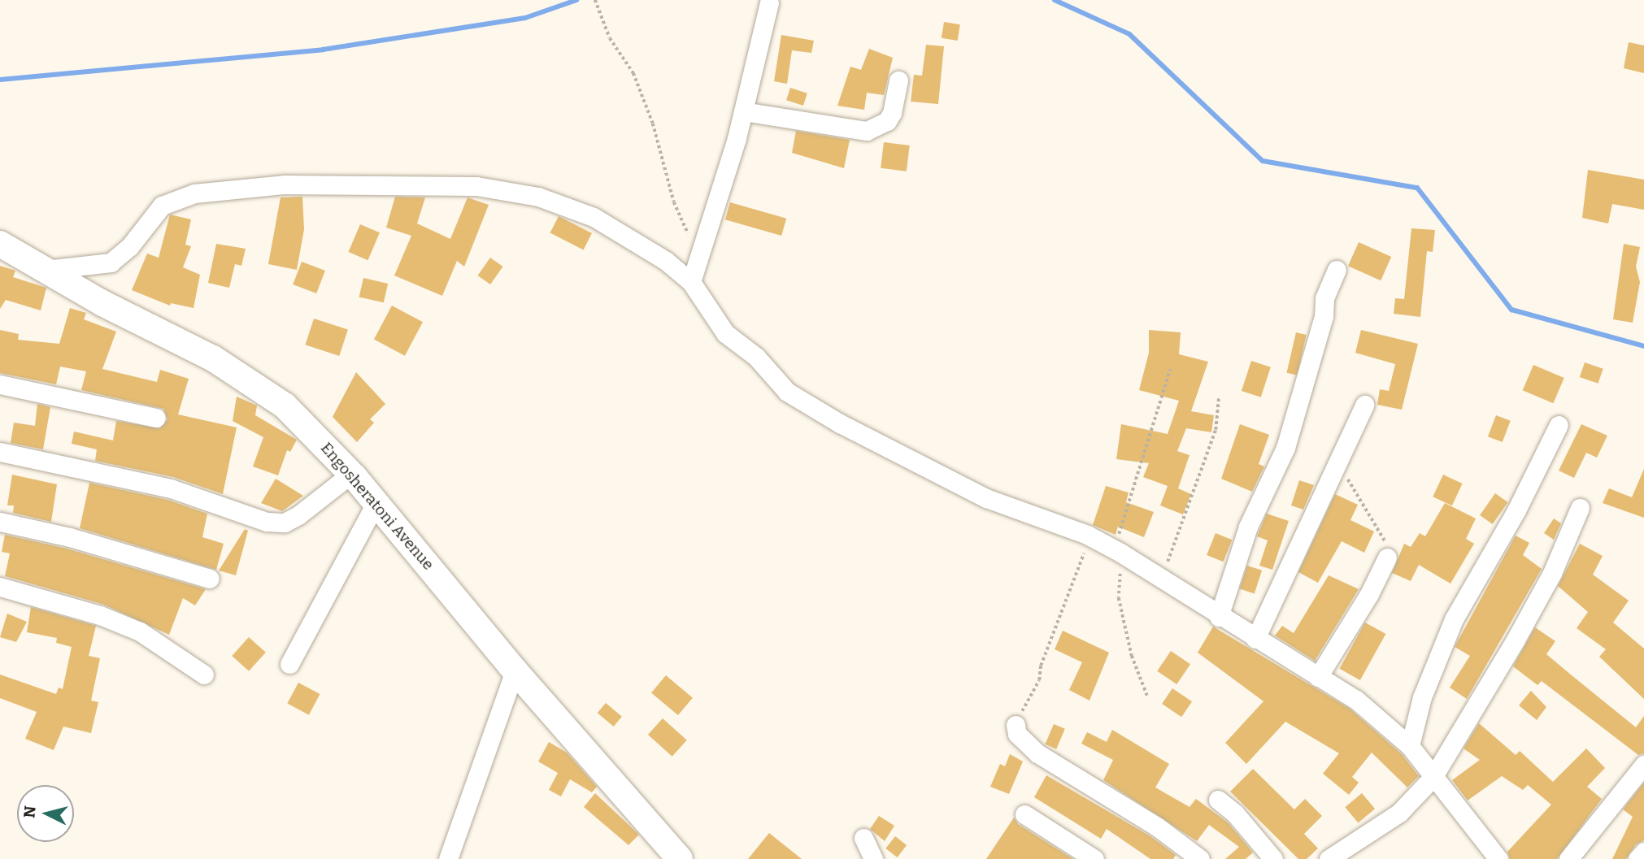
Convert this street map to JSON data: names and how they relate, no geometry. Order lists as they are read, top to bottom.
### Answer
{
  "streets": {
    "street": ["Engosheratoni Avenue"]
  },
  "north": "left"
}
